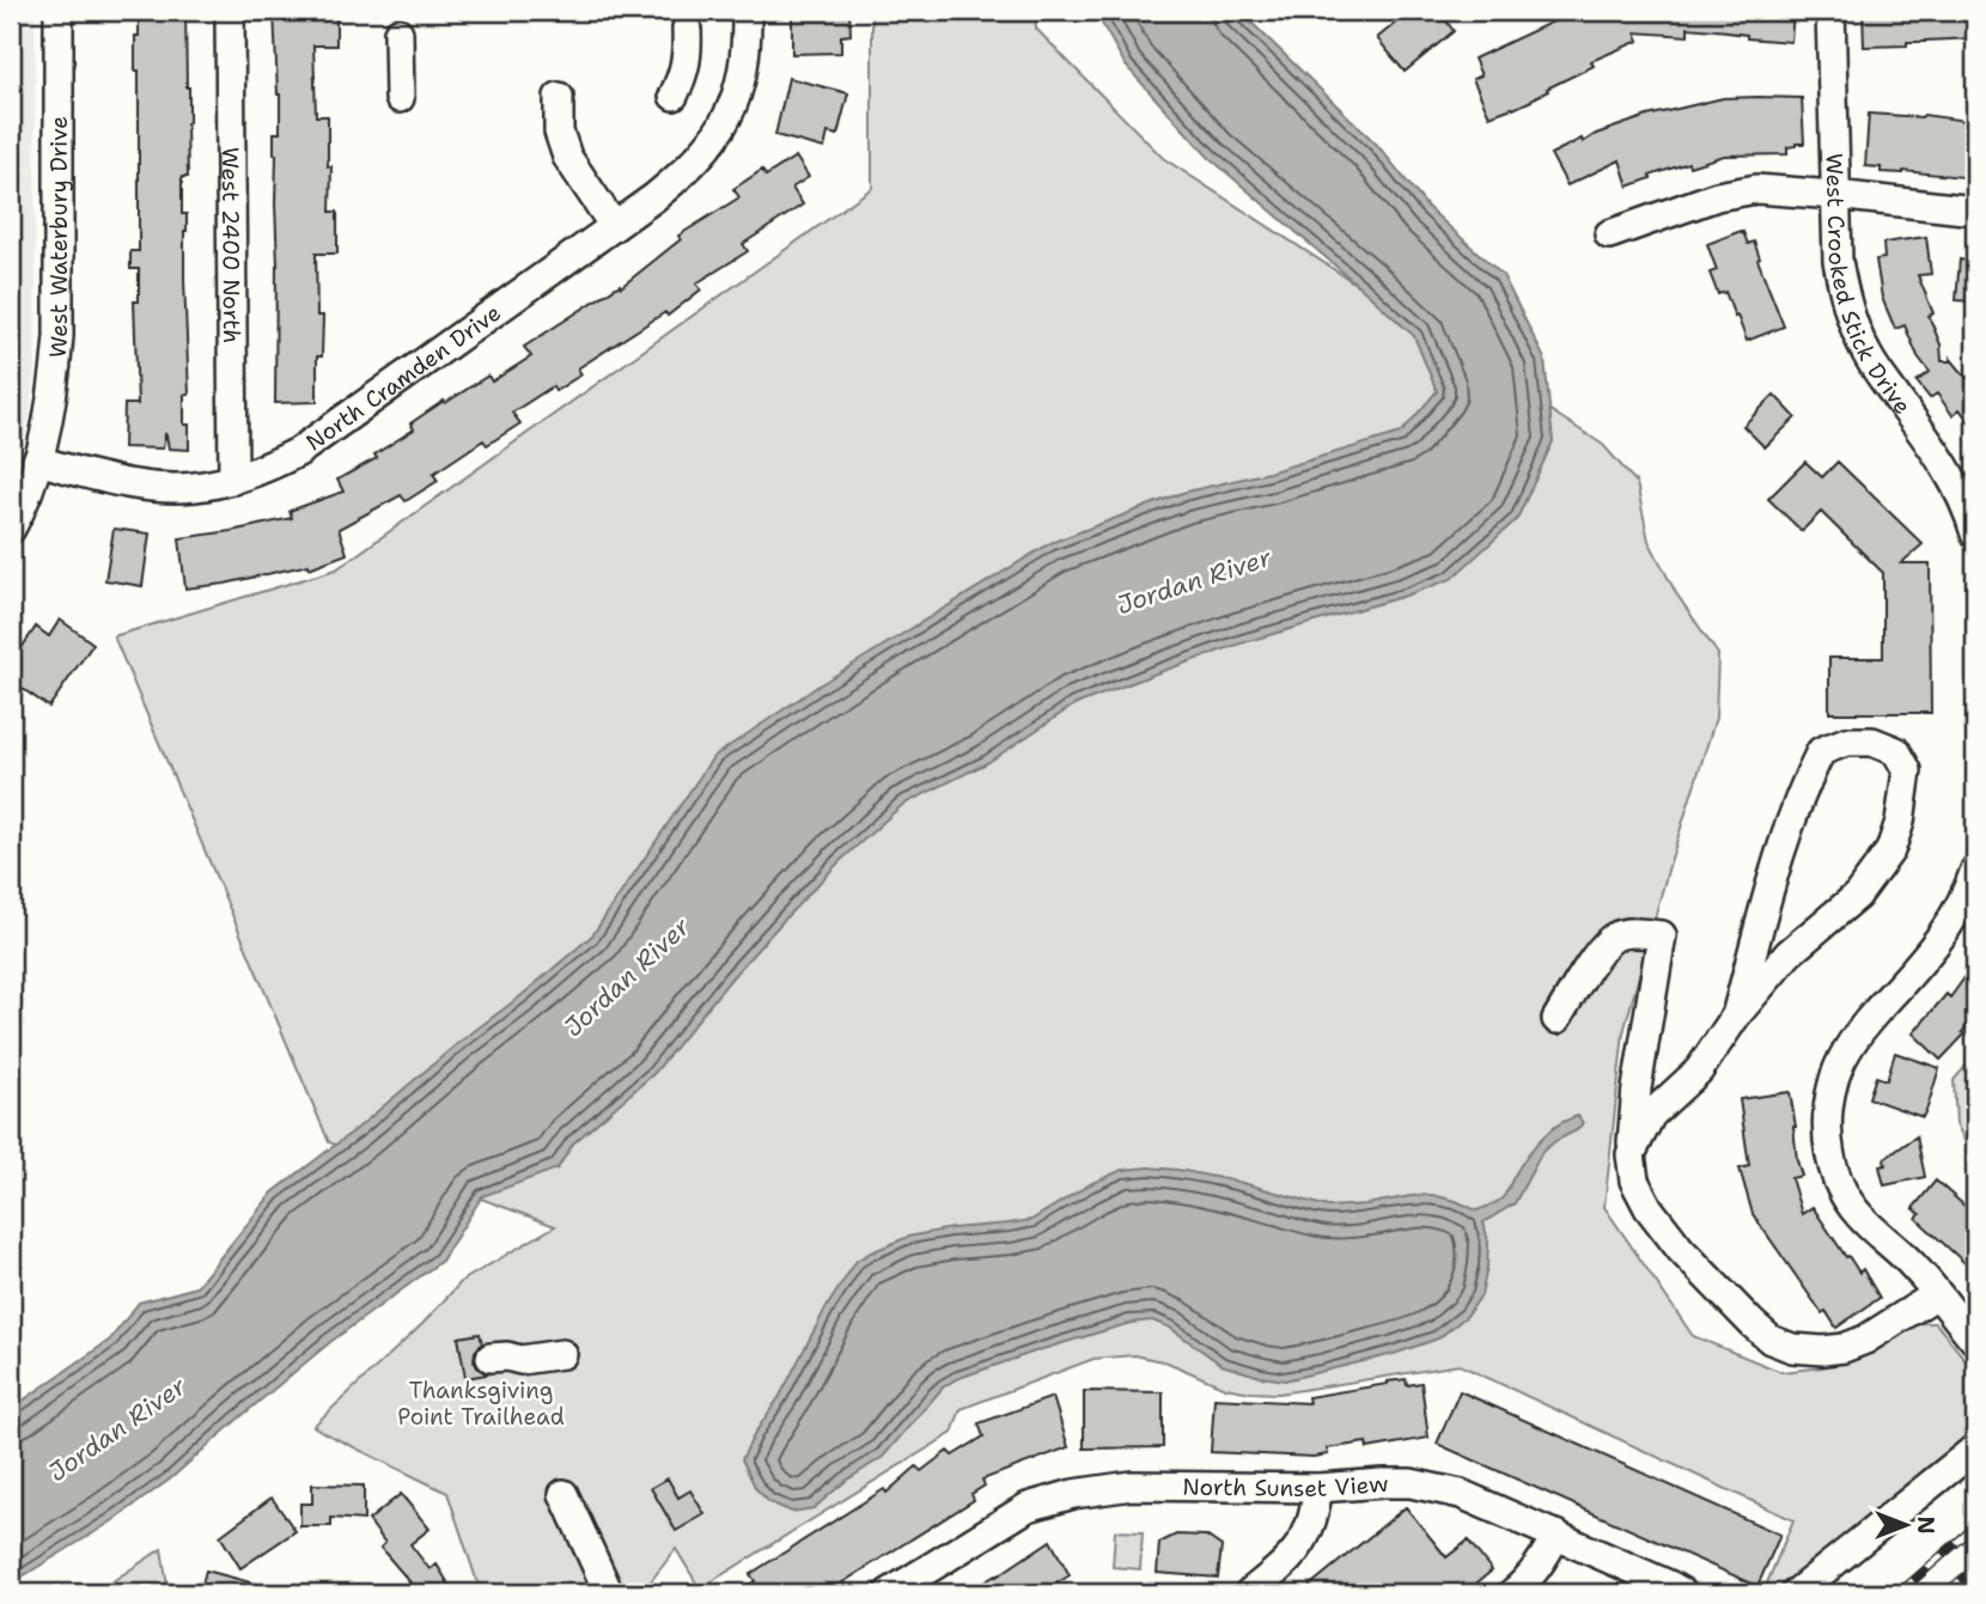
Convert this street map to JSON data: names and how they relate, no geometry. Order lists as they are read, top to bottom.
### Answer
{
  "streets": {
    "street": [
      "West Waterbury Drive",
      "West 2400 North",
      "West Crooked Stick Drive",
      "North Cramden Drive",
      "North Sunset View"
    ]
  },
  "crossings": [
    ["West Waterbury Drive", "North Cramden Drive"],
    ["West 2400 North", "North Cramden Drive"]
  ],
  "water": ["Jordan River"],
  "parks": ["Thanksgiving Point Trailhead"],
  "north": "right"
}
